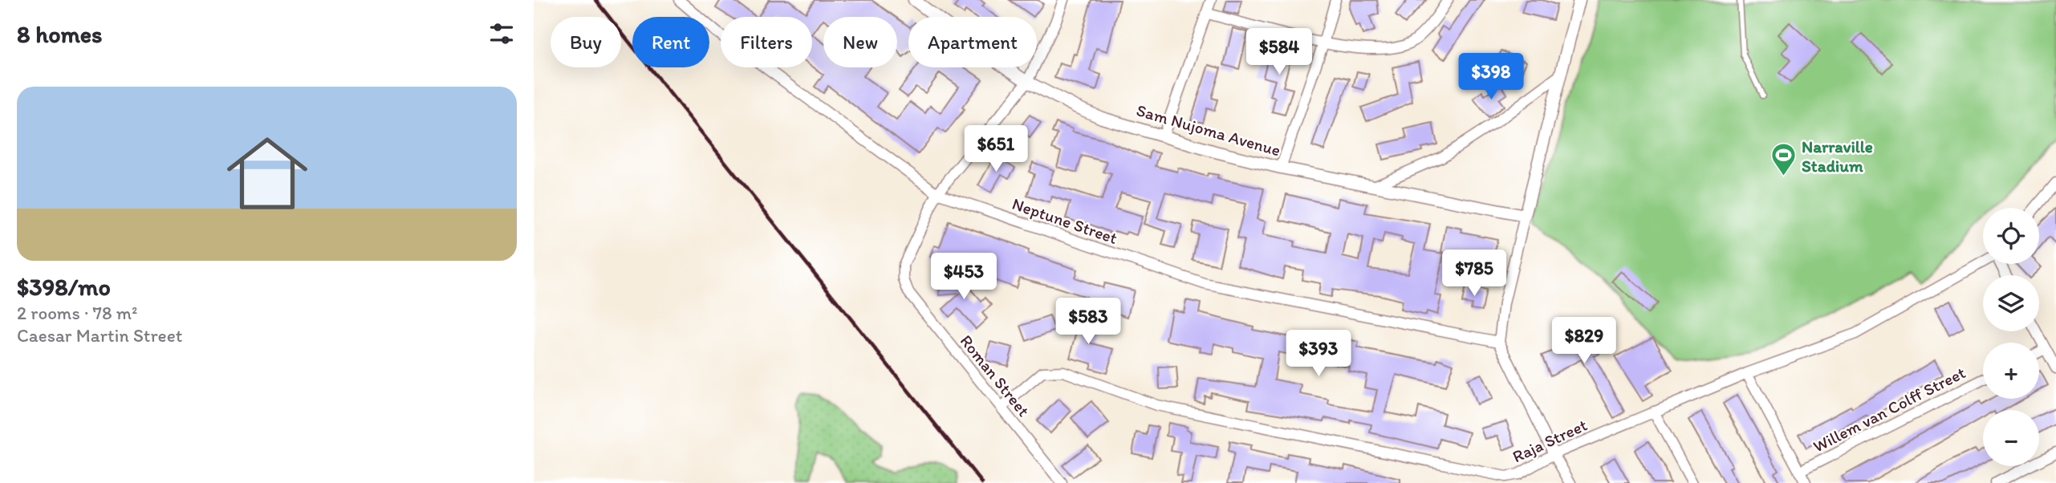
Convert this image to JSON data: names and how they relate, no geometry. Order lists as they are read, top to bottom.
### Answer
{
  "streets": {
    "street": [
      "Sam Nujoma Avenue",
      "Neptune Street",
      "Roman Street",
      "Willem van Colff Street",
      "Raja Street"
    ]
  },
  "crossings": [
    ["Sam Nujoma Avenue", "Roman Street"],
    ["Neptune Street", "Roman Street"],
    ["Roman Street", "Raja Street"]
  ],
  "places": {
    "sports": ["Narraville Stadium"]
  },
  "page": {
    "heading": "8 homes",
    "chip": [
      "Buy",
      "Rent",
      "Filters",
      "New",
      "Apartment"
    ],
    "price": [
      "$584",
      "$398",
      "$651",
      "$785",
      "$453",
      "$583",
      "$829",
      "$393"
    ],
    "list": [
      {
        "name": "$398/mo",
        "note": "2 rooms · 78 m² · Caesar Martin Street"
      }
    ],
    "map_buttons": ["+", "−"]
  }
}
